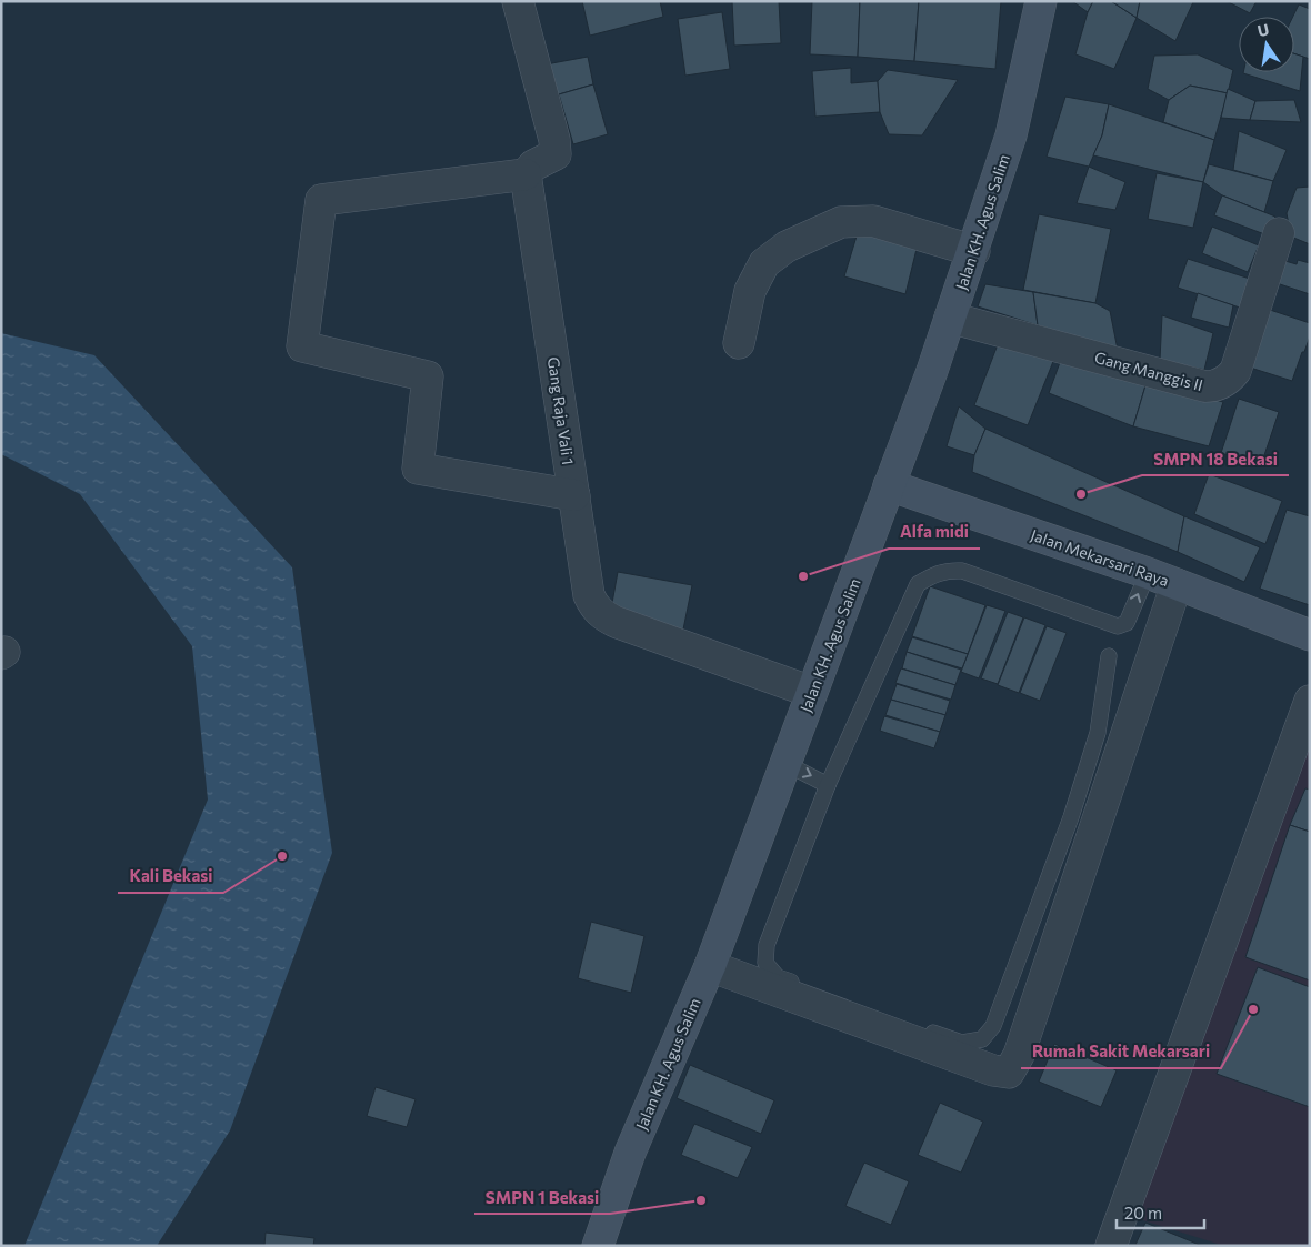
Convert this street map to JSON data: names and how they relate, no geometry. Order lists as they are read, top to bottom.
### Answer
{
  "streets": {
    "street": [
      "Jalan KH. Agus Salim",
      "Gang Manggis II",
      "Gang Raja Vali 1",
      "Jalan Mekarsari Raya"
    ]
  },
  "crossings": [
    ["Jalan KH. Agus Salim", "Gang Manggis II"],
    ["Jalan KH. Agus Salim", "Gang Raja Vali 1"],
    ["Jalan KH. Agus Salim", "Jalan Mekarsari Raya"]
  ],
  "places": [
    "SMPN 18 Bekasi",
    "Alfa midi",
    "Kali Bekasi",
    "Rumah Sakit Mekarsari",
    "SMPN 1 Bekasi"
  ],
  "scale_bar": "20 m",
  "north": "top"
}
